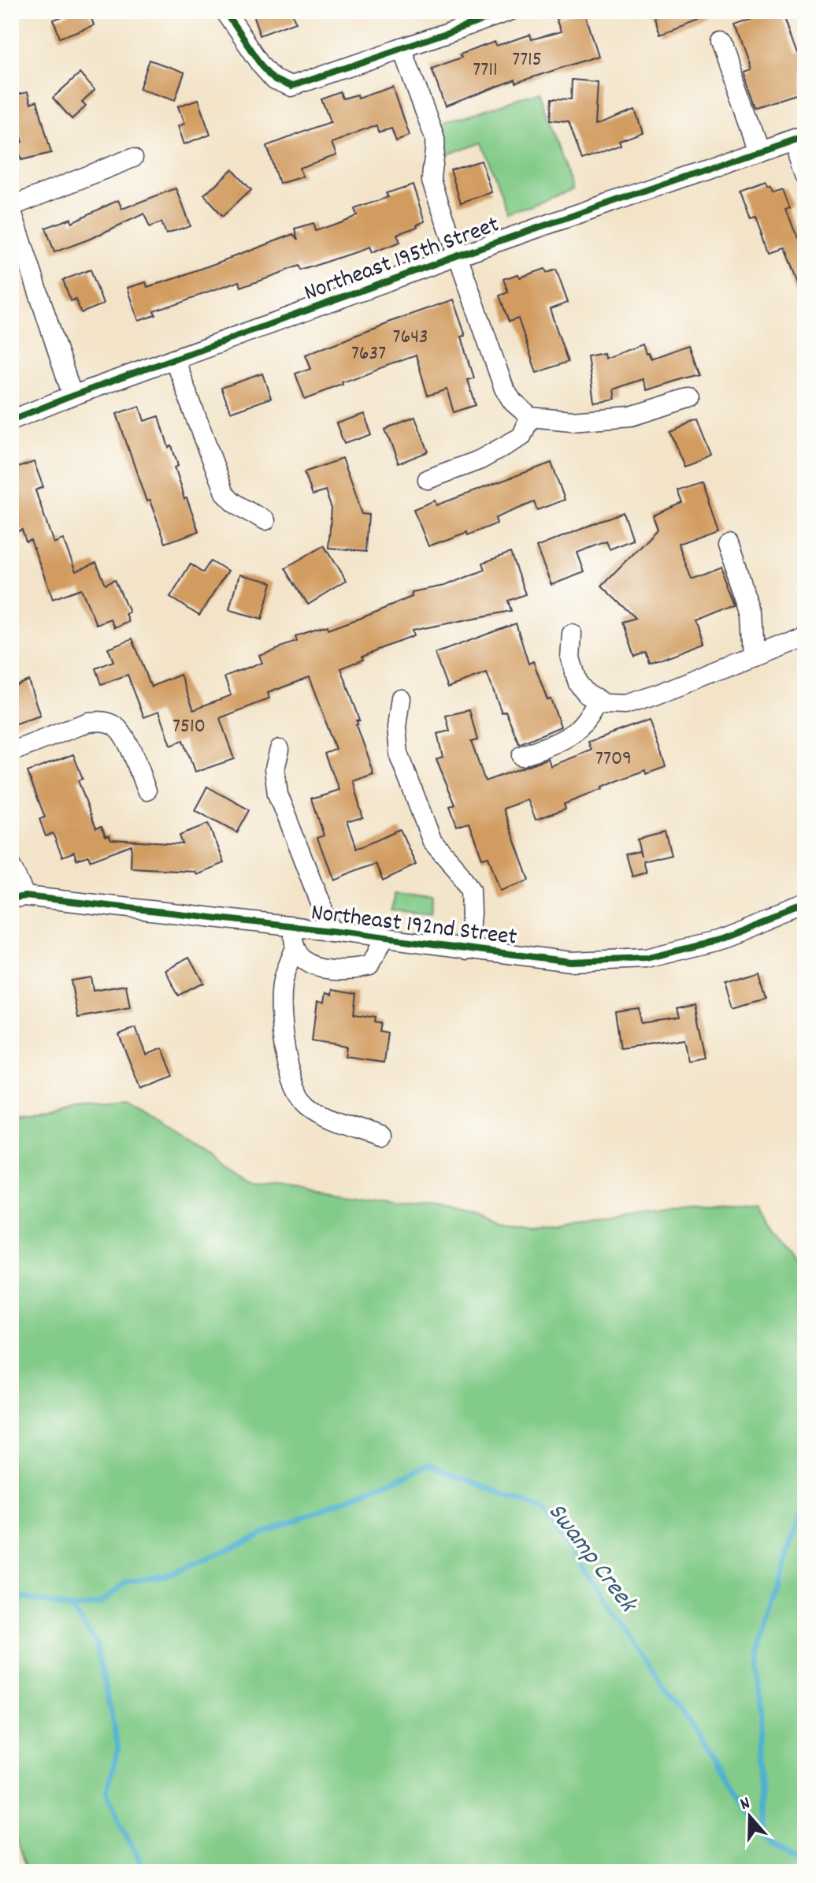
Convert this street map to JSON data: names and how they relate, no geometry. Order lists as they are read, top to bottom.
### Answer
{
  "streets": {
    "street": ["Northeast 195th Street", "Northeast 192nd Street"]
  },
  "water": ["Swamp Creek"],
  "house_numbers": [
    "7715",
    "7711",
    "7643",
    "7637",
    "7510",
    "7709"
  ],
  "north": "top"
}
